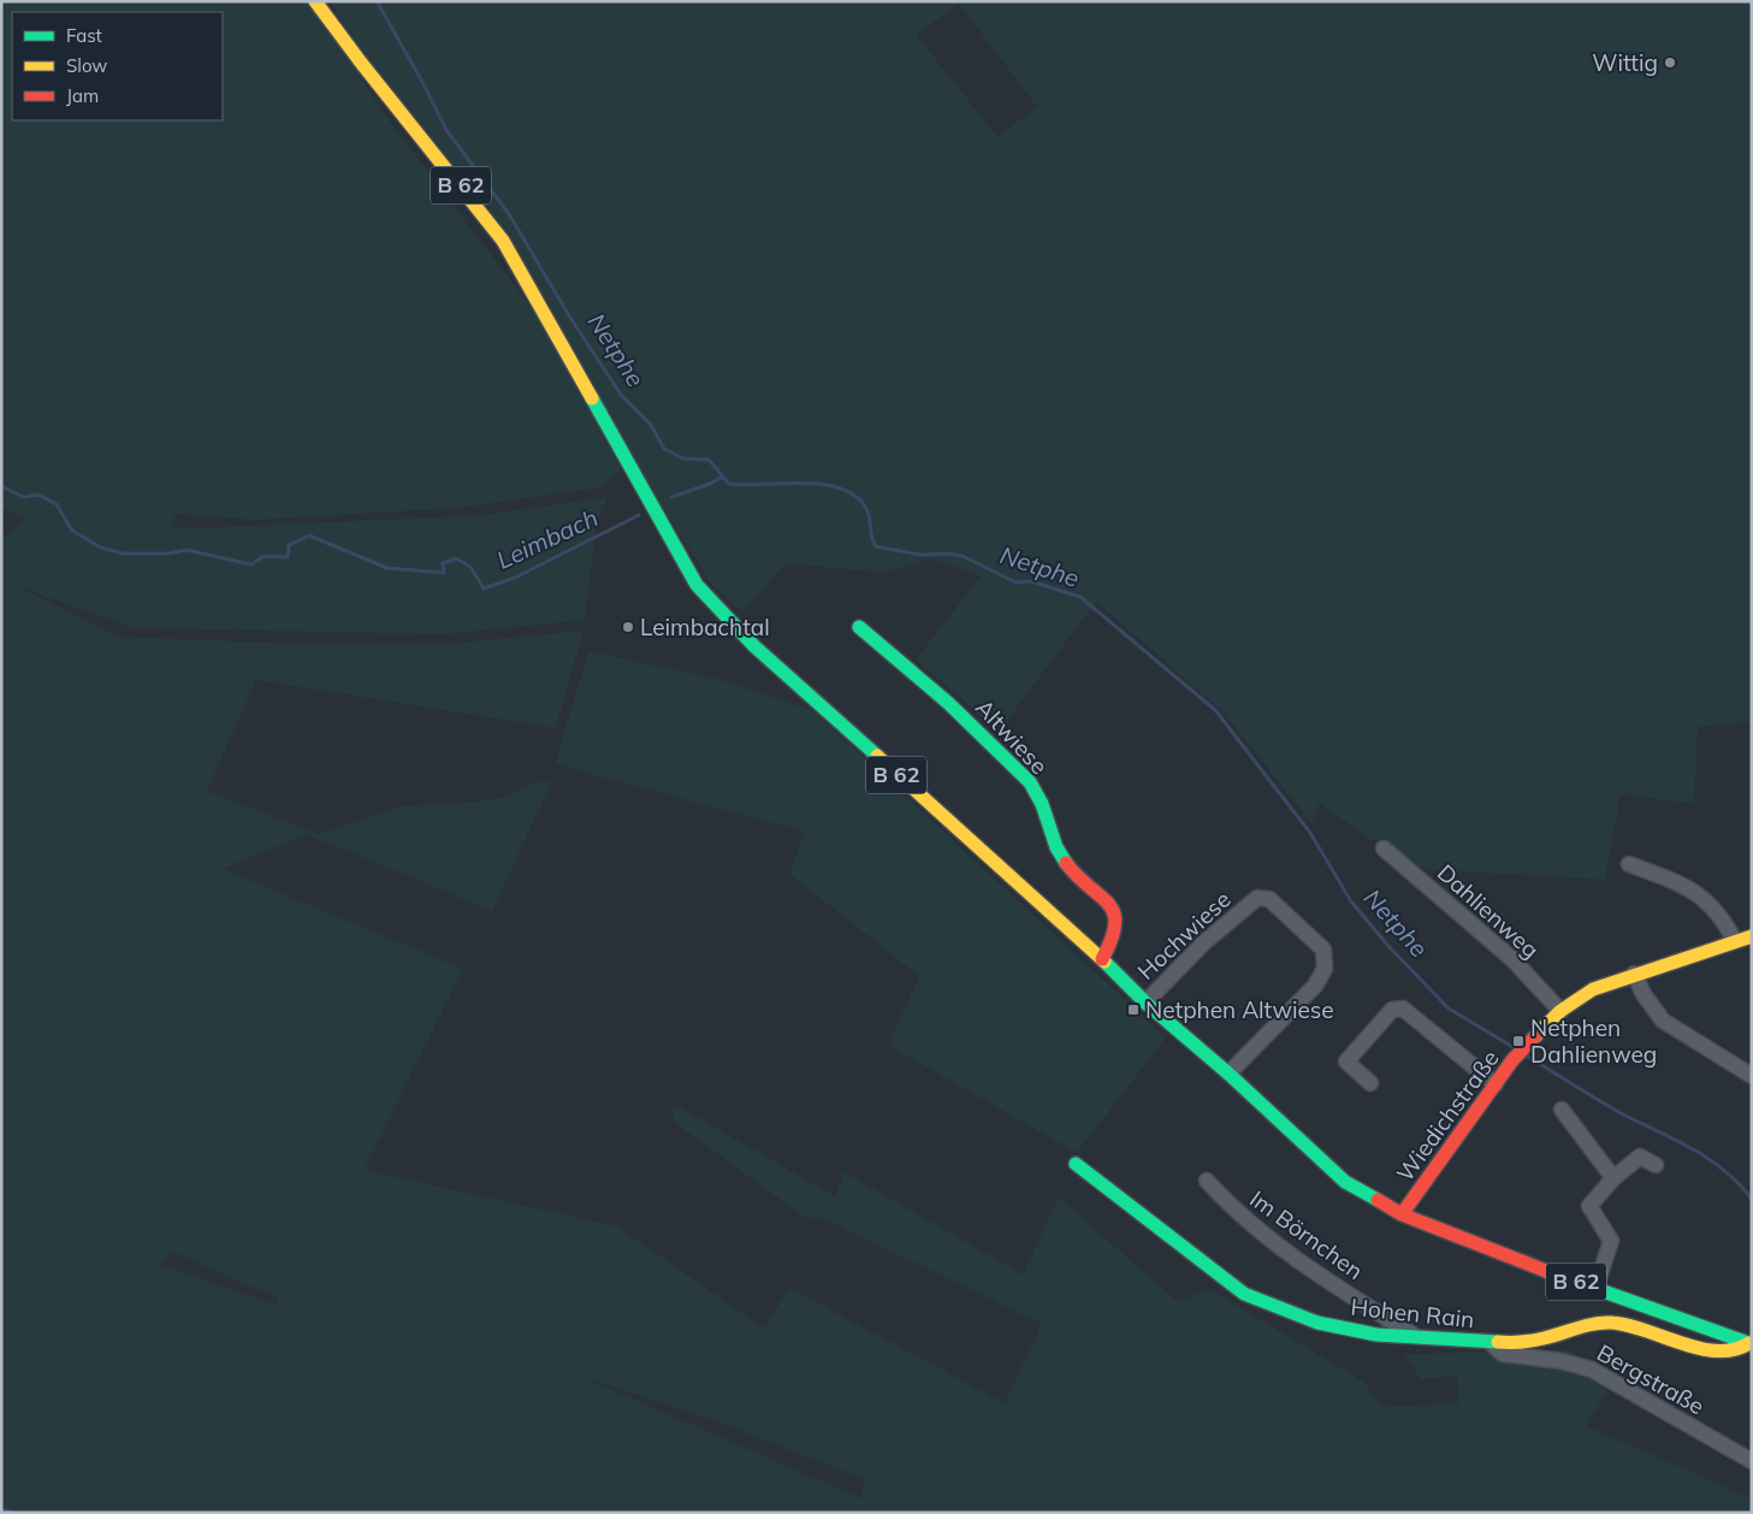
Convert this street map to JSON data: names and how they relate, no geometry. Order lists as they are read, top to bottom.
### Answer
{
  "streets": {
    "main road": [
      "B 62",
      "Altwiese",
      "Wiedichstraße",
      "Hohen Rain"
    ],
    "street": [
      "Dahlienweg",
      "Hochwiese",
      "Im Börnchen",
      "Bergstraße"
    ]
  },
  "crossings": [
    ["B 62", "Altwiese"],
    ["B 62", "Hochwiese"],
    ["B 62", "Wiedichstraße"],
    ["B 62", "Hohen Rain"],
    ["Dahlienweg", "Wiedichstraße"],
    ["Im Börnchen", "Hohen Rain"],
    ["Hohen Rain", "Bergstraße"]
  ],
  "water": ["Netphe", "Leimbach"],
  "places": {
    "other": ["Wittig", "Leimbachtal"],
    "transit": ["Netphen Altwiese", "Netphen Dahlienweg"]
  },
  "legend": ["Fast", "Slow", "Jam"]
}
